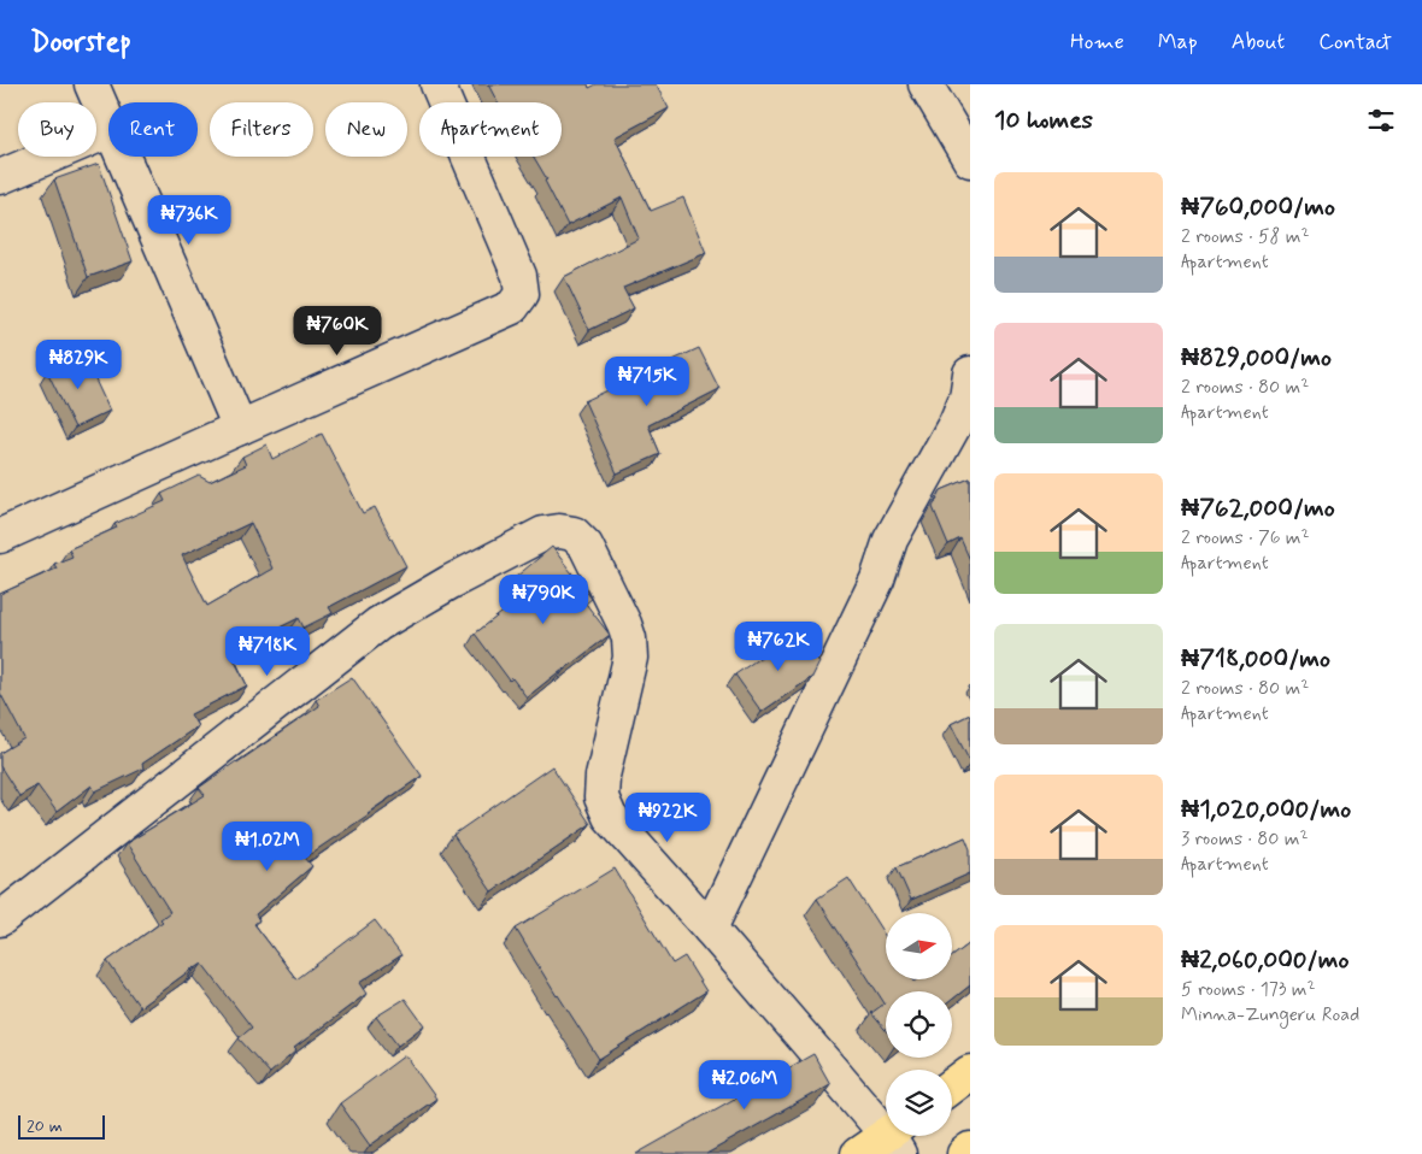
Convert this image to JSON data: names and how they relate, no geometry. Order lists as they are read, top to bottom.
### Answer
{
  "scale_bar": "20 m",
  "north": "right",
  "page": {
    "header": "Doorstep",
    "nav": [
      "Home",
      "Map",
      "About",
      "Contact"
    ],
    "heading": "10 homes",
    "chip": [
      "Buy",
      "Rent",
      "Filters",
      "New",
      "Apartment"
    ],
    "list": [
      {
        "name": "₦760,000/mo",
        "note": "2 rooms · 58 m² · Apartment"
      },
      {
        "name": "₦829,000/mo",
        "note": "2 rooms · 80 m² · Apartment"
      },
      {
        "name": "₦762,000/mo",
        "note": "2 rooms · 76 m² · Apartment"
      },
      {
        "name": "₦718,000/mo",
        "note": "2 rooms · 80 m² · Apartment"
      },
      {
        "name": "₦1,020,000/mo",
        "note": "3 rooms · 80 m² · Apartment"
      },
      {
        "name": "₦2,060,000/mo",
        "note": "5 rooms · 173 m² · Minna-Zungeru Road"
      }
    ],
    "price": [
      "₦736K",
      "₦760K",
      "₦829K",
      "₦715K",
      "₦790K",
      "₦762K",
      "₦718K",
      "₦922K",
      "₦1.02M",
      "₦2.06M"
    ],
    "scale": "20 m"
  }
}
